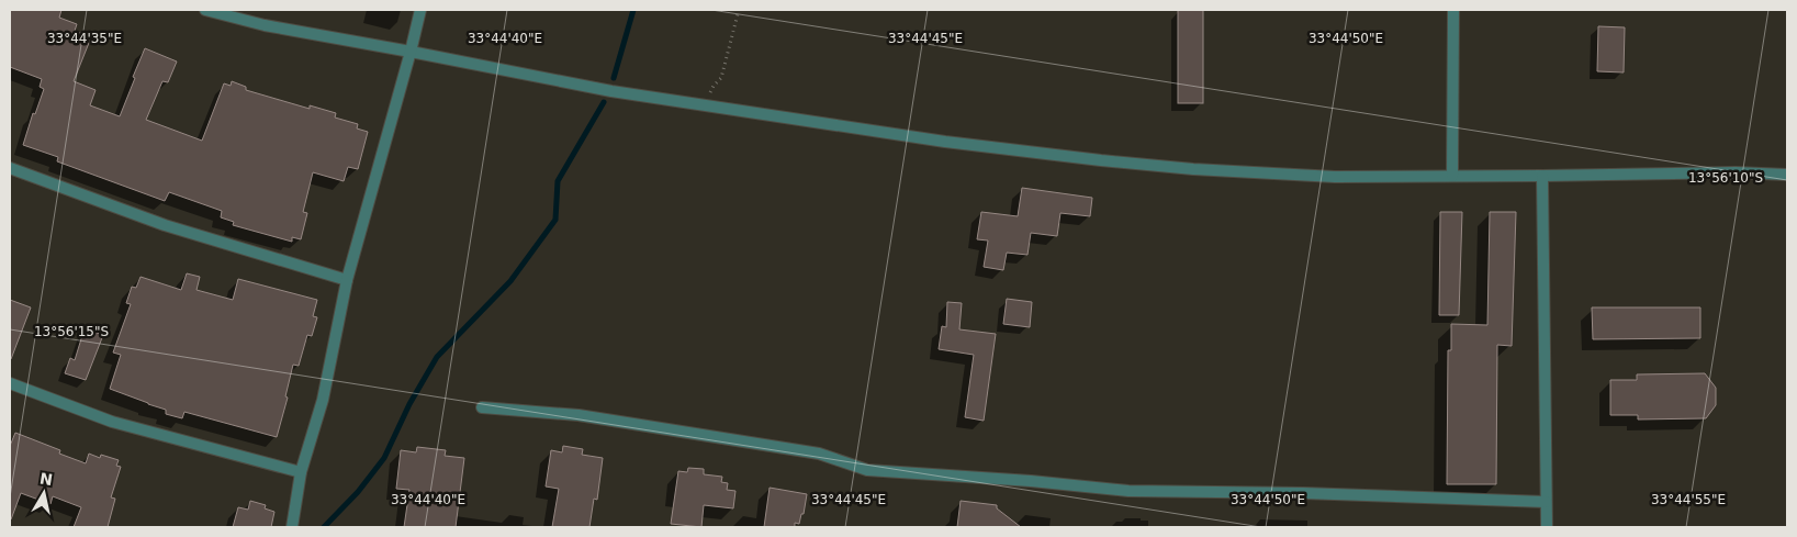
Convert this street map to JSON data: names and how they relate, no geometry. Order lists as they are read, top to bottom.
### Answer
{
  "north": "top",
  "coordinates": [
    "33°44'35\"E",
    "33°44'40\"E",
    "33°44'45\"E",
    "33°44'50\"E",
    "13°56'10\"S",
    "13°56'15\"S",
    "33°44'55\"E"
  ]
}
